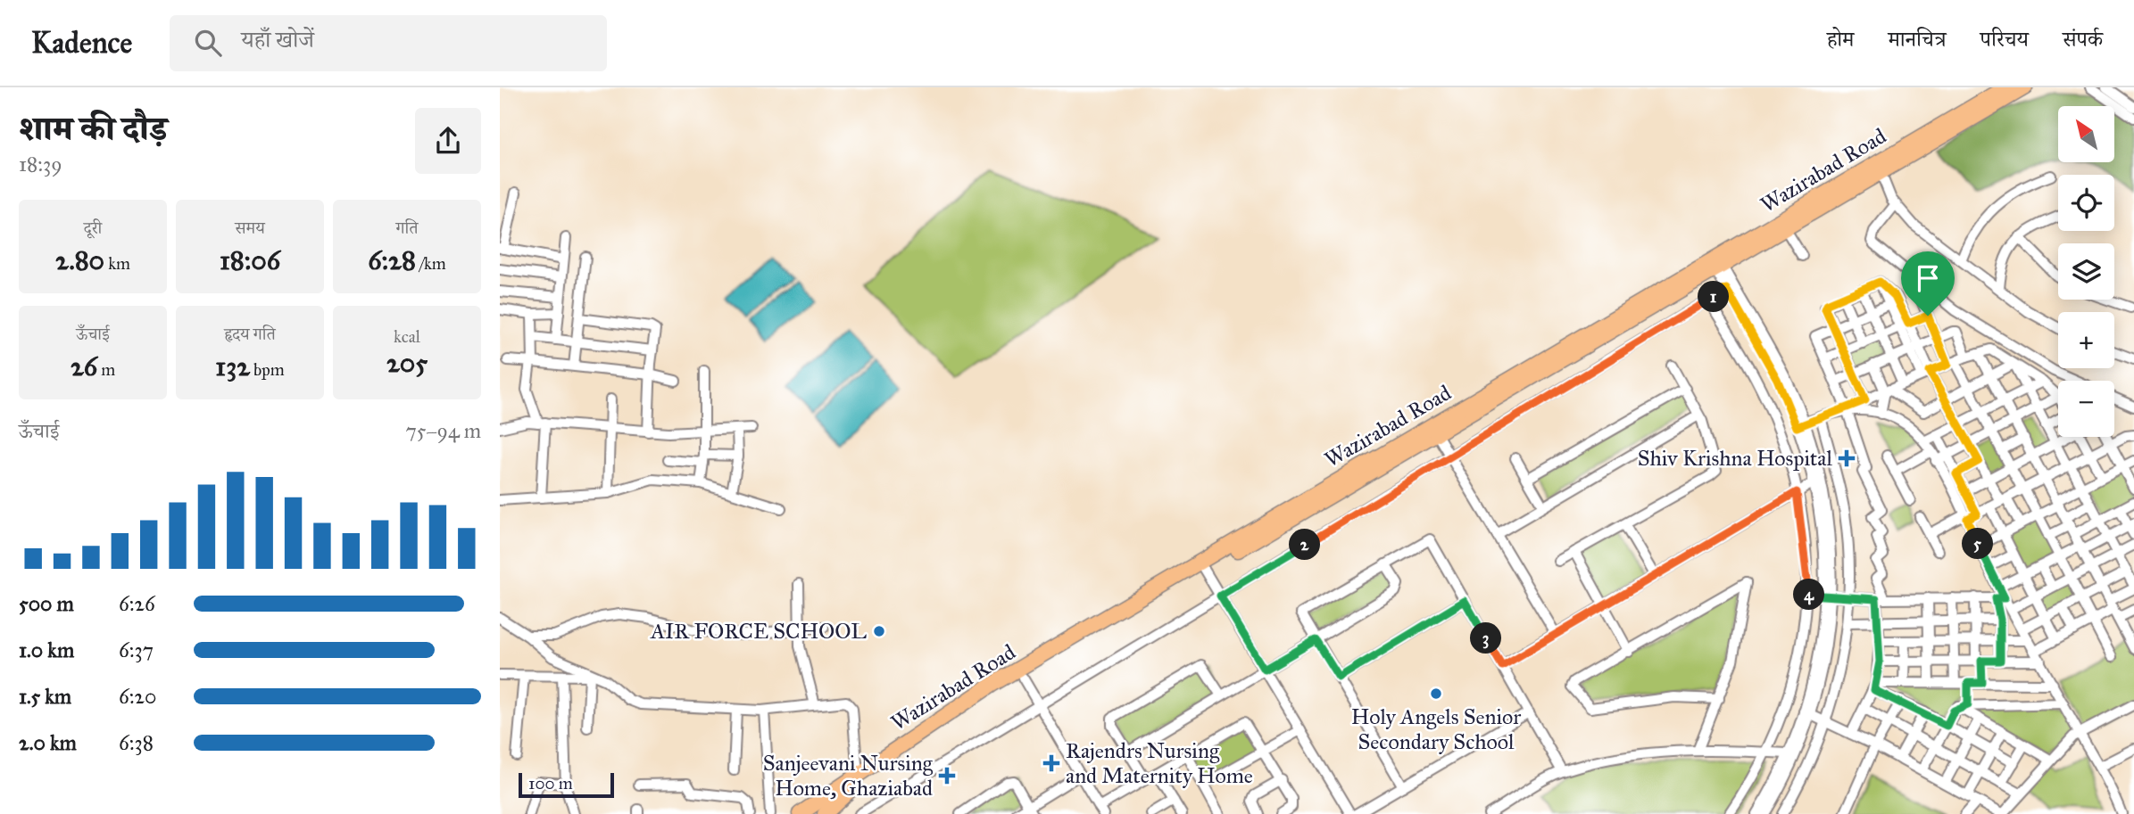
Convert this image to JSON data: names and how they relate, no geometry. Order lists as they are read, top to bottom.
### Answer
{
  "streets": {
    "highway": ["Wazirabad Road"]
  },
  "places": {
    "health": ["Shiv Krishna Hospital", "Rajendrs Nursing and Maternity Home", "Sanjeevani Nursing Home, Ghaziabad"],
    "other": ["AIR FORCE SCHOOL", "Holy Angels Senior Secondary School"]
  },
  "scale_bar": "100 m",
  "north": "top left",
  "page": {
    "header": "Kadence",
    "search": "यहाँ खोजें",
    "nav": [
      "होम",
      "मानचित्र",
      "परिचय",
      "संपर्क"
    ],
    "heading": ["शाम की दौड़", "18:39"],
    "map_buttons": ["+", "−"],
    "stats": [
      ["दूरी", "2.80 km"],
      ["समय", "18:06"],
      ["गति", "6:28 /km"],
      ["ऊँचाई", "26 m"],
      ["हृदय गति", "132 bpm"],
      ["kcal", "205"]
    ],
    "pins": [
      "1",
      "5",
      "2",
      "4",
      "3"
    ],
    "chart": ["ऊँचाई", "75–94 m"],
    "list": [
      {
        "name": "500 m",
        "note": "6:26"
      },
      {
        "name": "1.0 km",
        "note": "6:37"
      },
      {
        "name": "1.5 km",
        "note": "6:20"
      },
      {
        "name": "2.0 km",
        "note": "6:38"
      }
    ],
    "scale": "100 m"
  }
}
